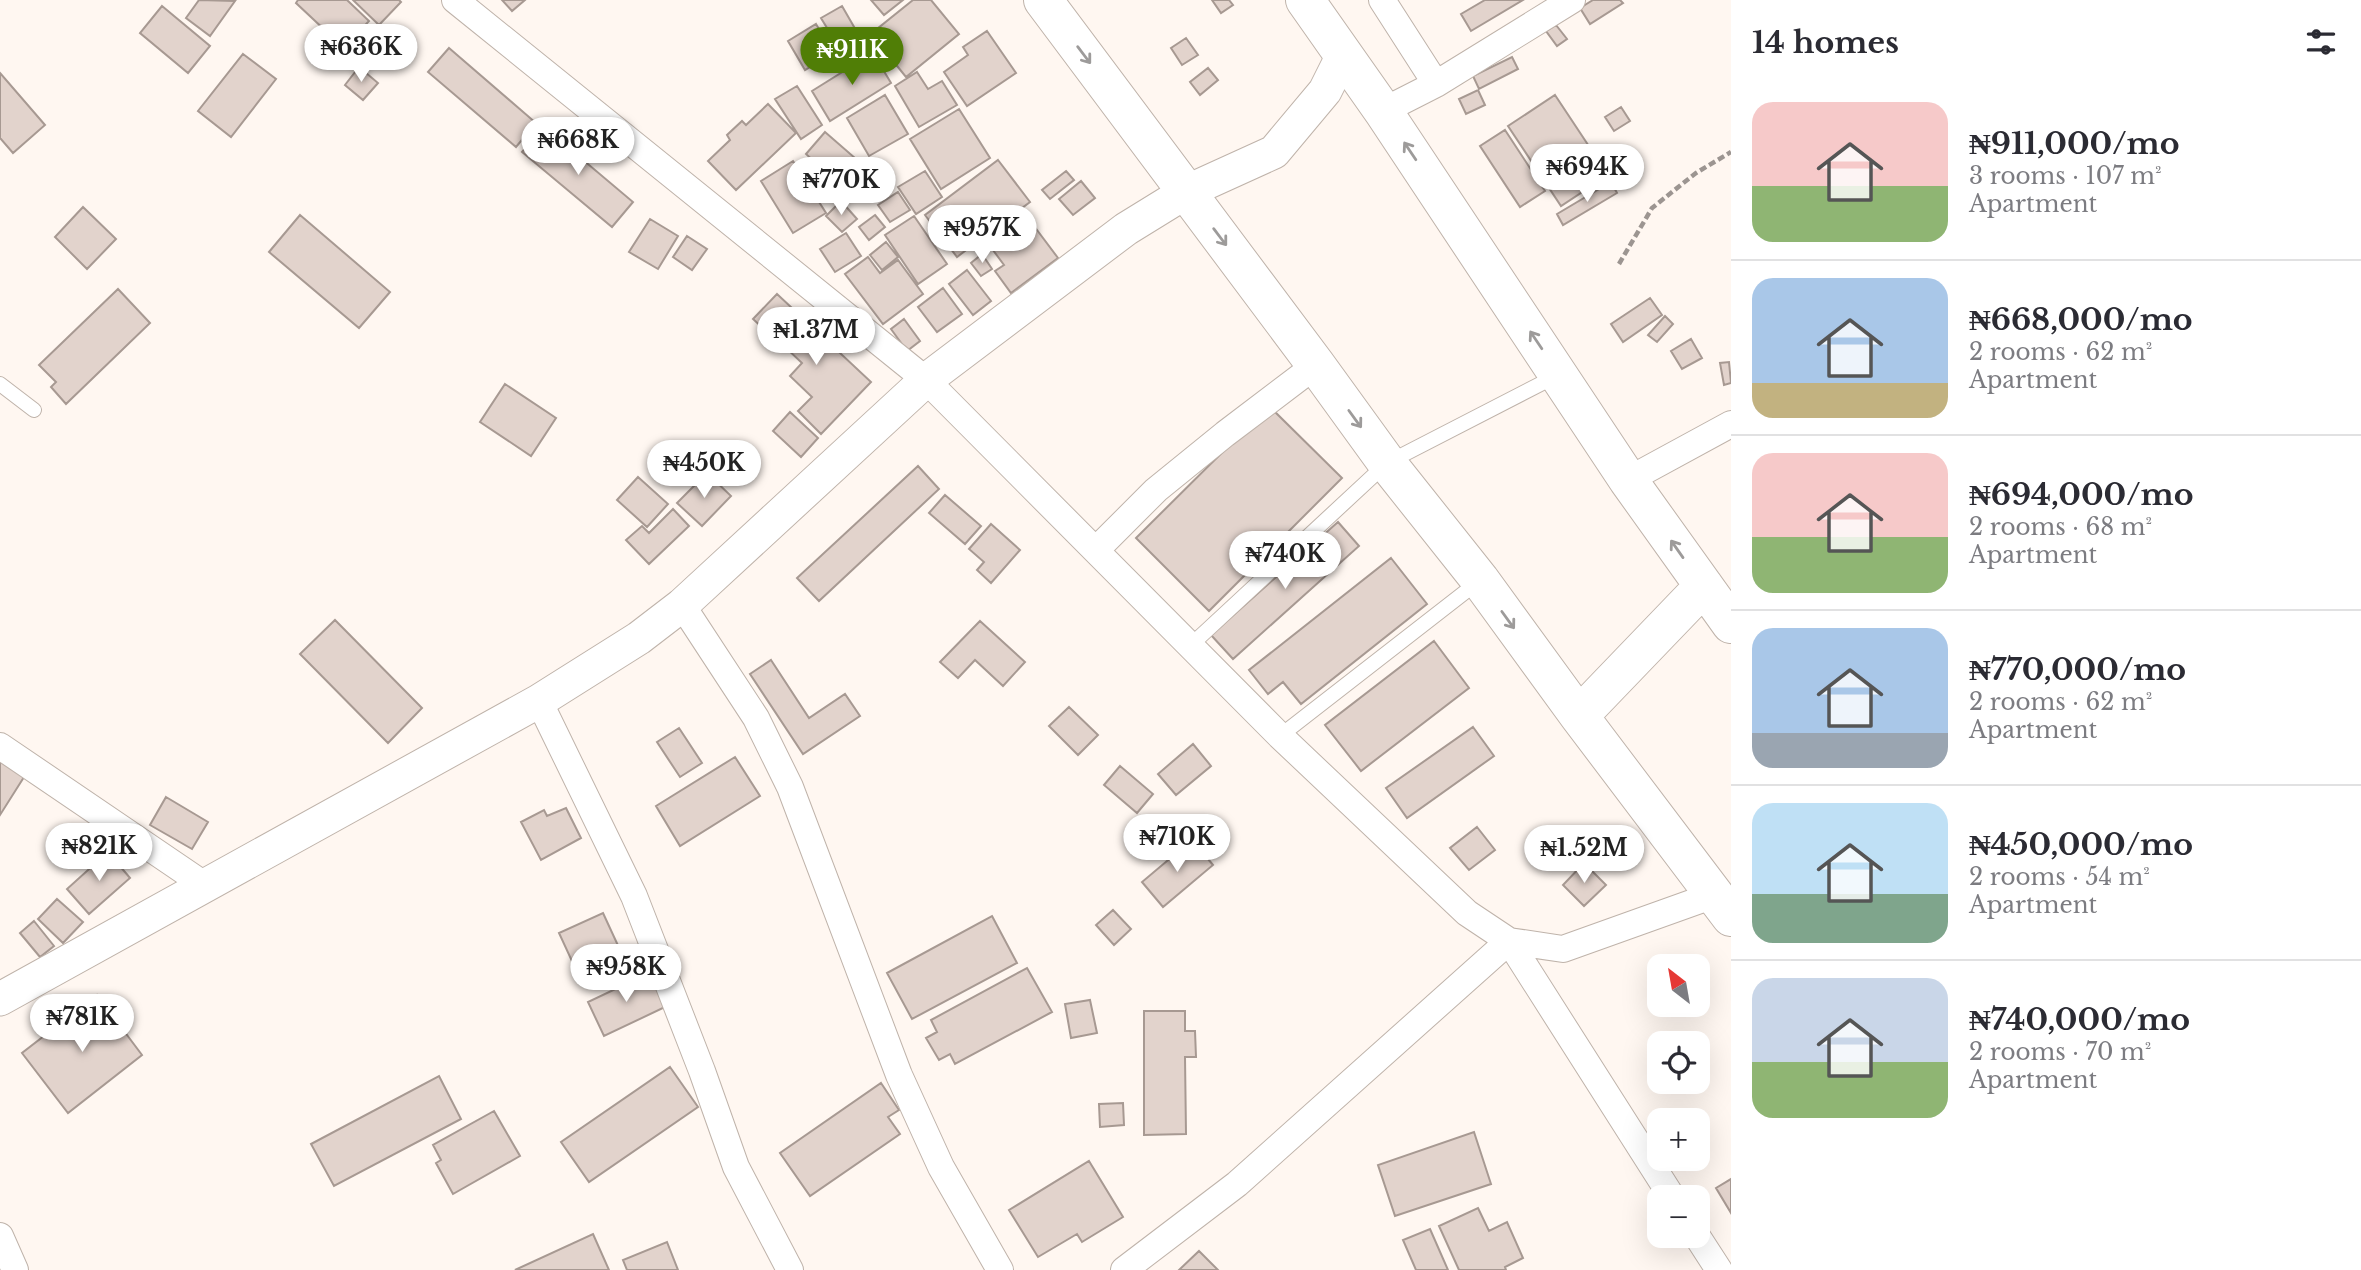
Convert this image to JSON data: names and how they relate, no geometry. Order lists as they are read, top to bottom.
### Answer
{
  "north": "top left",
  "page": {
    "heading": "14 homes",
    "price": [
      "₦636K",
      "₦911K",
      "₦668K",
      "₦694K",
      "₦770K",
      "₦957K",
      "₦1.37M",
      "₦450K",
      "₦740K",
      "₦710K",
      "₦821K",
      "₦1.52M",
      "₦958K",
      "₦781K"
    ],
    "list": [
      {
        "name": "₦911,000/mo",
        "note": "3 rooms · 107 m² · Apartment"
      },
      {
        "name": "₦668,000/mo",
        "note": "2 rooms · 62 m² · Apartment"
      },
      {
        "name": "₦694,000/mo",
        "note": "2 rooms · 68 m² · Apartment"
      },
      {
        "name": "₦770,000/mo",
        "note": "2 rooms · 62 m² · Apartment"
      },
      {
        "name": "₦450,000/mo",
        "note": "2 rooms · 54 m² · Apartment"
      },
      {
        "name": "₦740,000/mo",
        "note": "2 rooms · 70 m² · Apartment"
      }
    ],
    "map_buttons": ["+", "−"]
  }
}
